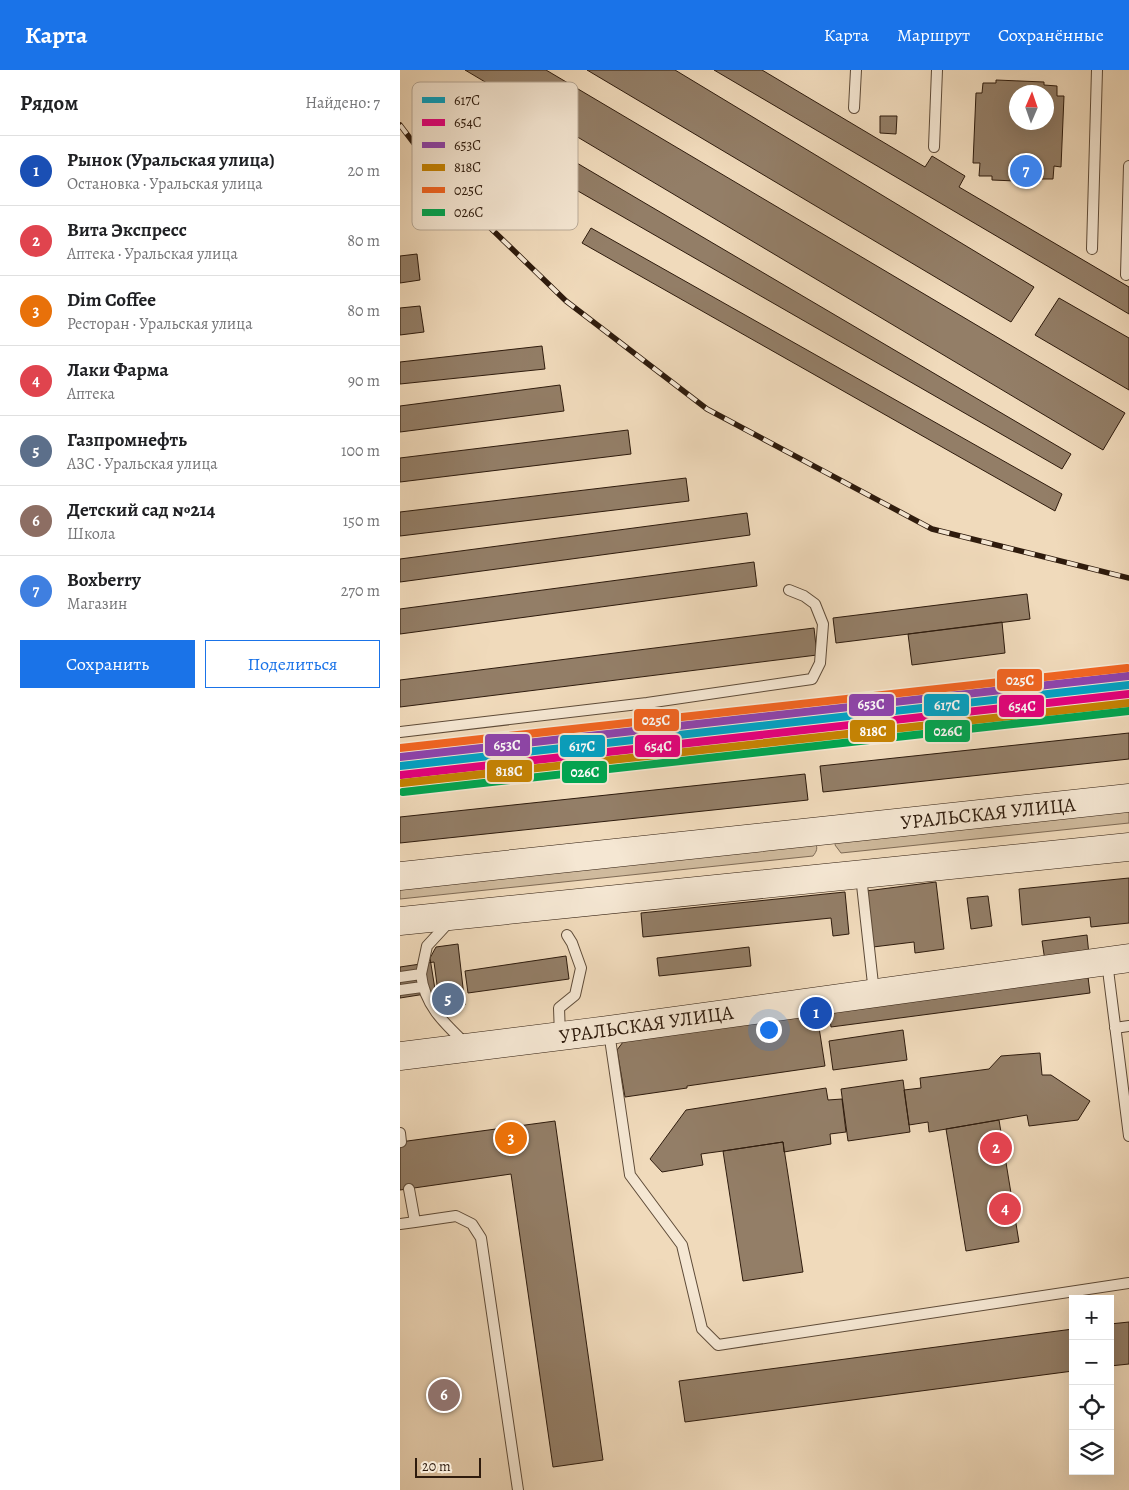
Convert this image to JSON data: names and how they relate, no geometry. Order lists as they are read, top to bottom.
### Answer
{
  "streets": {
    "main road": ["УРАЛЬСКАЯ УЛИЦА"]
  },
  "lines": [
    "transit line 025С",
    "transit line 653С",
    "transit line 617C",
    "transit line 654С",
    "transit line 818С",
    "transit line 026С"
  ],
  "legend": [
    "617C",
    "654С",
    "653С",
    "818С",
    "025С",
    "026С"
  ],
  "scale_bar": "20 m",
  "north": "top",
  "page": {
    "header": "Карта",
    "nav": ["Карта", "Маршрут", "Сохранённые"],
    "heading": ["Рядом", "Найдено: 7"],
    "list": [
      {
        "mark": "1",
        "name": "Рынок (Уральская улица)",
        "note": "Остановка · Уральская улица",
        "value": "20 m"
      },
      {
        "mark": "2",
        "name": "Вита Экспресс",
        "note": "Аптека · Уральская улица",
        "value": "80 m"
      },
      {
        "mark": "3",
        "name": "Dim Coffee",
        "note": "Ресторан · Уральская улица",
        "value": "80 m"
      },
      {
        "mark": "4",
        "name": "Лаки Фарма",
        "note": "Аптека",
        "value": "90 m"
      },
      {
        "mark": "5",
        "name": "Газпромнефть",
        "note": "АЗС · Уральская улица",
        "value": "100 m"
      },
      {
        "mark": "6",
        "name": "Детский сад №214",
        "note": "Школа",
        "value": "150 m"
      },
      {
        "mark": "7",
        "name": "Boxberry",
        "note": "Магазин",
        "value": "270 m"
      }
    ],
    "pins": [
      "7",
      "5",
      "1",
      "3",
      "2",
      "4",
      "6"
    ],
    "buttons": ["Сохранить", "Поделиться"],
    "map_buttons": ["+", "−"],
    "scale": "20 m"
  }
}
